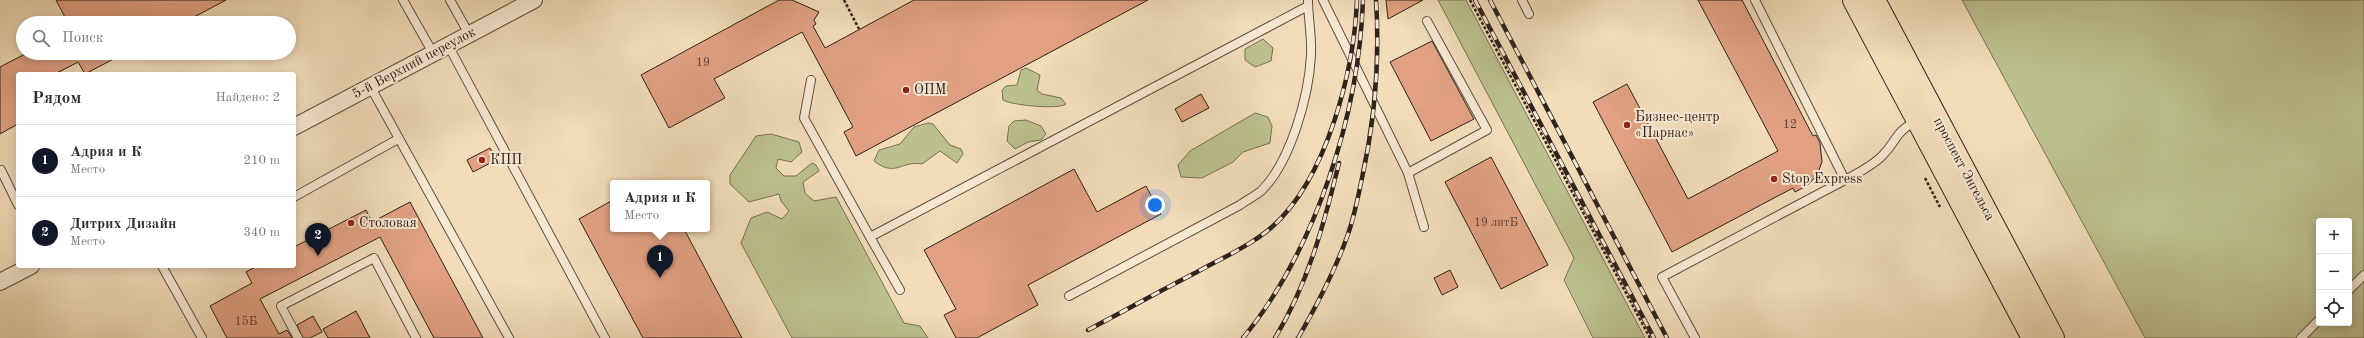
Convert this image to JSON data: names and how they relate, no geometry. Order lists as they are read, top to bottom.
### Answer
{
  "streets": {
    "main road": ["проспект Энгельса"],
    "street": ["5-й Верхний переулок"]
  },
  "places": [
    "ОПМ",
    "Бизнес-центр «Парнас»",
    "КПП",
    "Stop Express",
    "Столовая"
  ],
  "house_numbers": [
    "19",
    "12",
    "19 литБ",
    "15Б"
  ],
  "page": {
    "search": "Поиск",
    "heading": ["Рядом", "Найдено: 2"],
    "list": [
      {
        "mark": "1",
        "name": "Адрия и К",
        "note": "Место",
        "value": "210 m"
      },
      {
        "mark": "2",
        "name": "Дитрих Дизайн",
        "note": "Место",
        "value": "340 m"
      }
    ],
    "popup": ["Адрия и К", "Место"],
    "map_buttons": ["+", "−"],
    "pins": ["2", "1"]
  }
}
